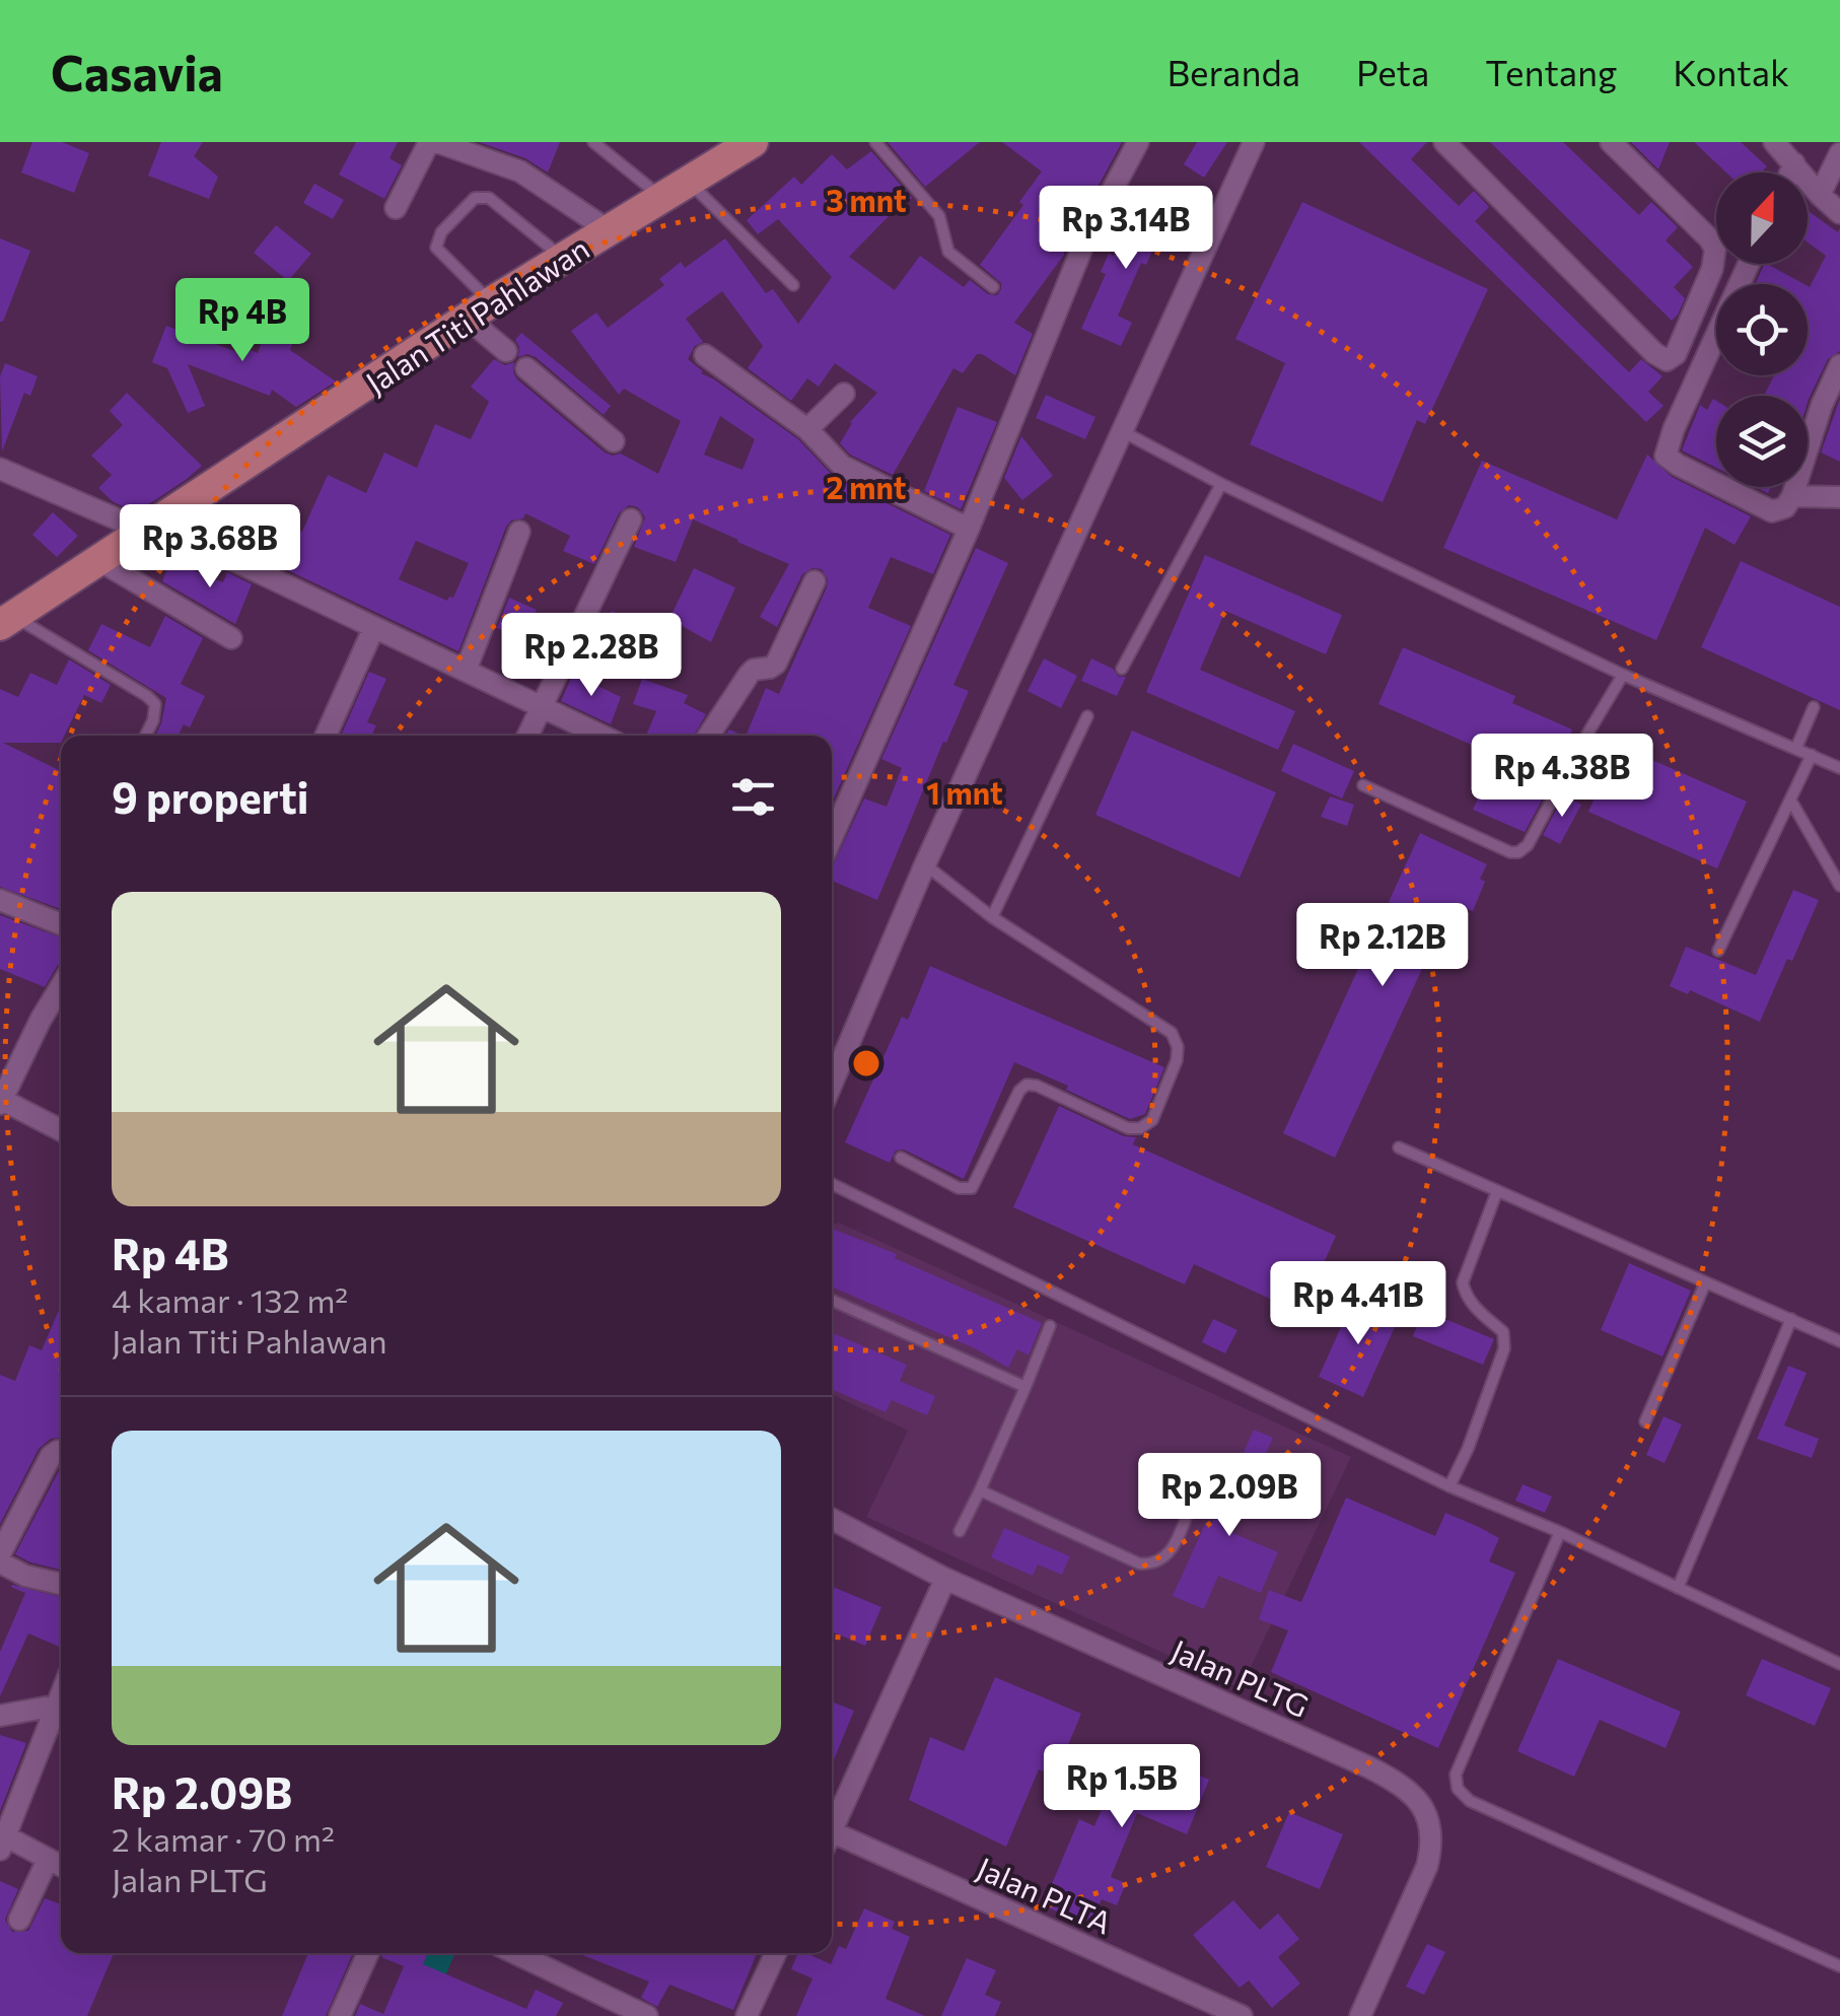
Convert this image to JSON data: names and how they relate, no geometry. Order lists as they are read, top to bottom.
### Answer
{
  "streets": {
    "main road": ["Jalan Titi Pahlawan"],
    "street": ["Jalan PLTG", "Jalan PLTA"]
  },
  "north": "top",
  "page": {
    "header": "Casavia",
    "nav": [
      "Beranda",
      "Peta",
      "Tentang",
      "Kontak"
    ],
    "price": [
      "Rp 3.14B",
      "Rp 4B",
      "Rp 3.68B",
      "Rp 2.28B",
      "Rp 4.38B",
      "Rp 2.12B",
      "Rp 4.41B",
      "Rp 2.09B",
      "Rp 1.5B"
    ],
    "heading": "9 properti",
    "list": [
      {
        "name": "Rp 4B",
        "note": "4 kamar · 132 m² · Jalan Titi Pahlawan"
      },
      {
        "name": "Rp 2.09B",
        "note": "2 kamar · 70 m² · Jalan PLTG"
      }
    ]
  },
  "rings": ["3 mnt", "2 mnt", "1 mnt"]
}
